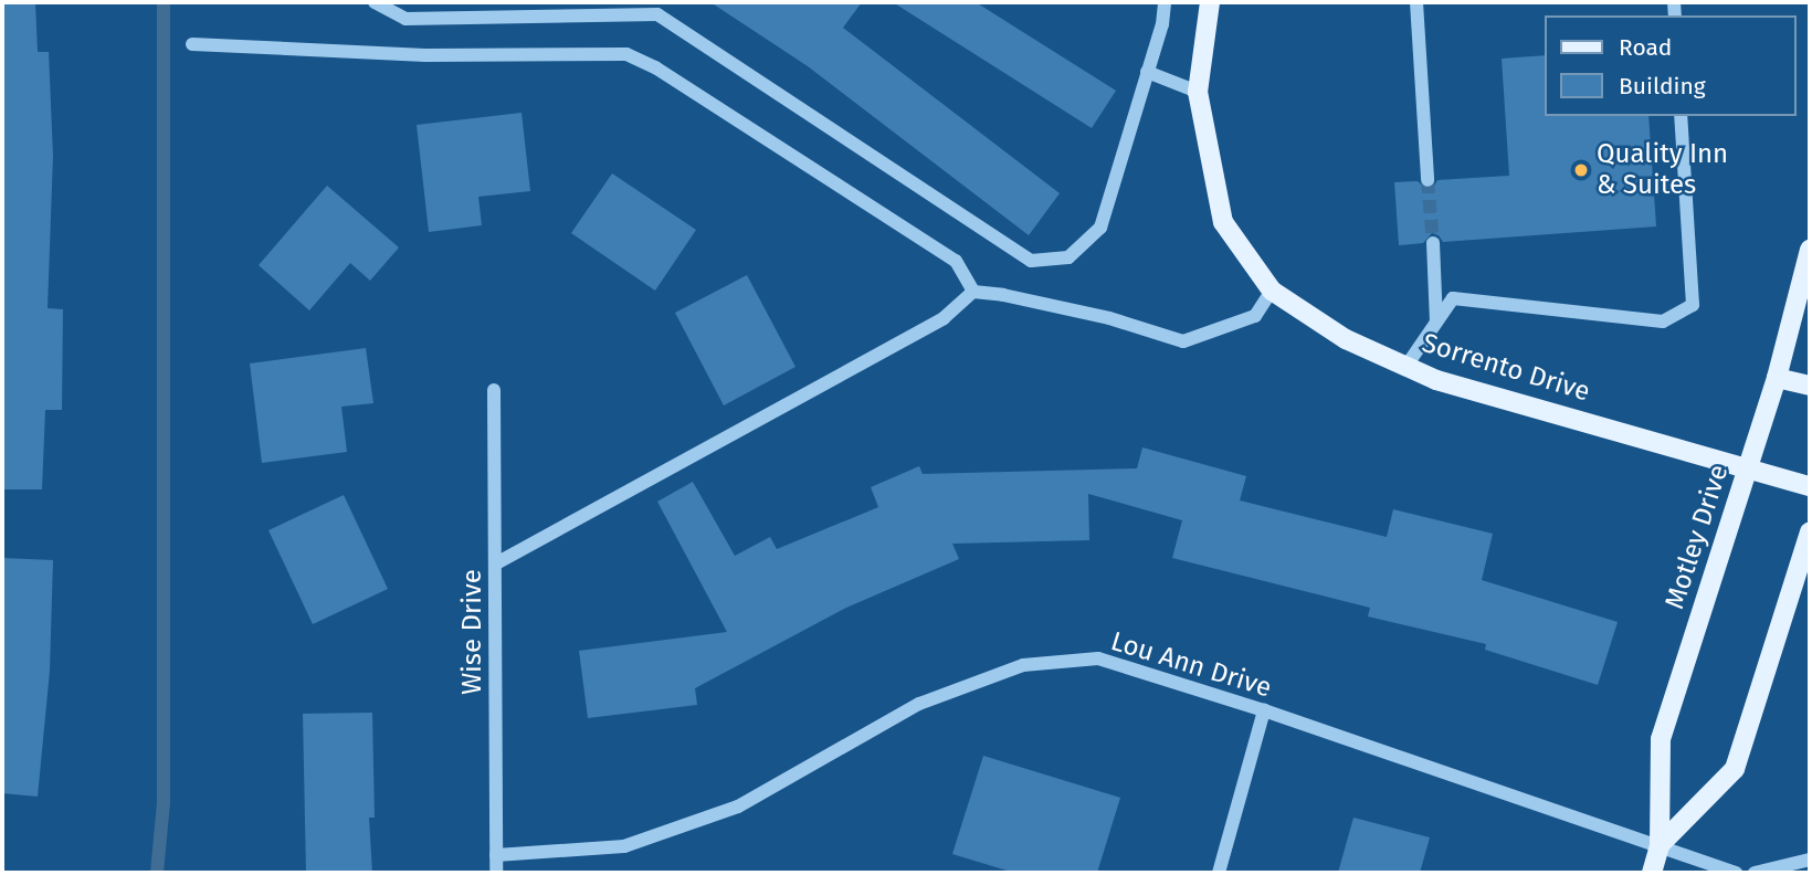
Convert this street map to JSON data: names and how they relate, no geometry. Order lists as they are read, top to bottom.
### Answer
{
  "streets": {
    "main road": ["Sorrento Drive", "Motley Drive"],
    "street": ["Wise Drive", "Lou Ann Drive"]
  },
  "crossings": [
    ["Sorrento Drive", "Motley Drive"],
    ["Motley Drive", "Lou Ann Drive"],
    ["Wise Drive", "Lou Ann Drive"]
  ],
  "places": ["Quality Inn & Suites"],
  "legend": ["Road", "Building"]
}
